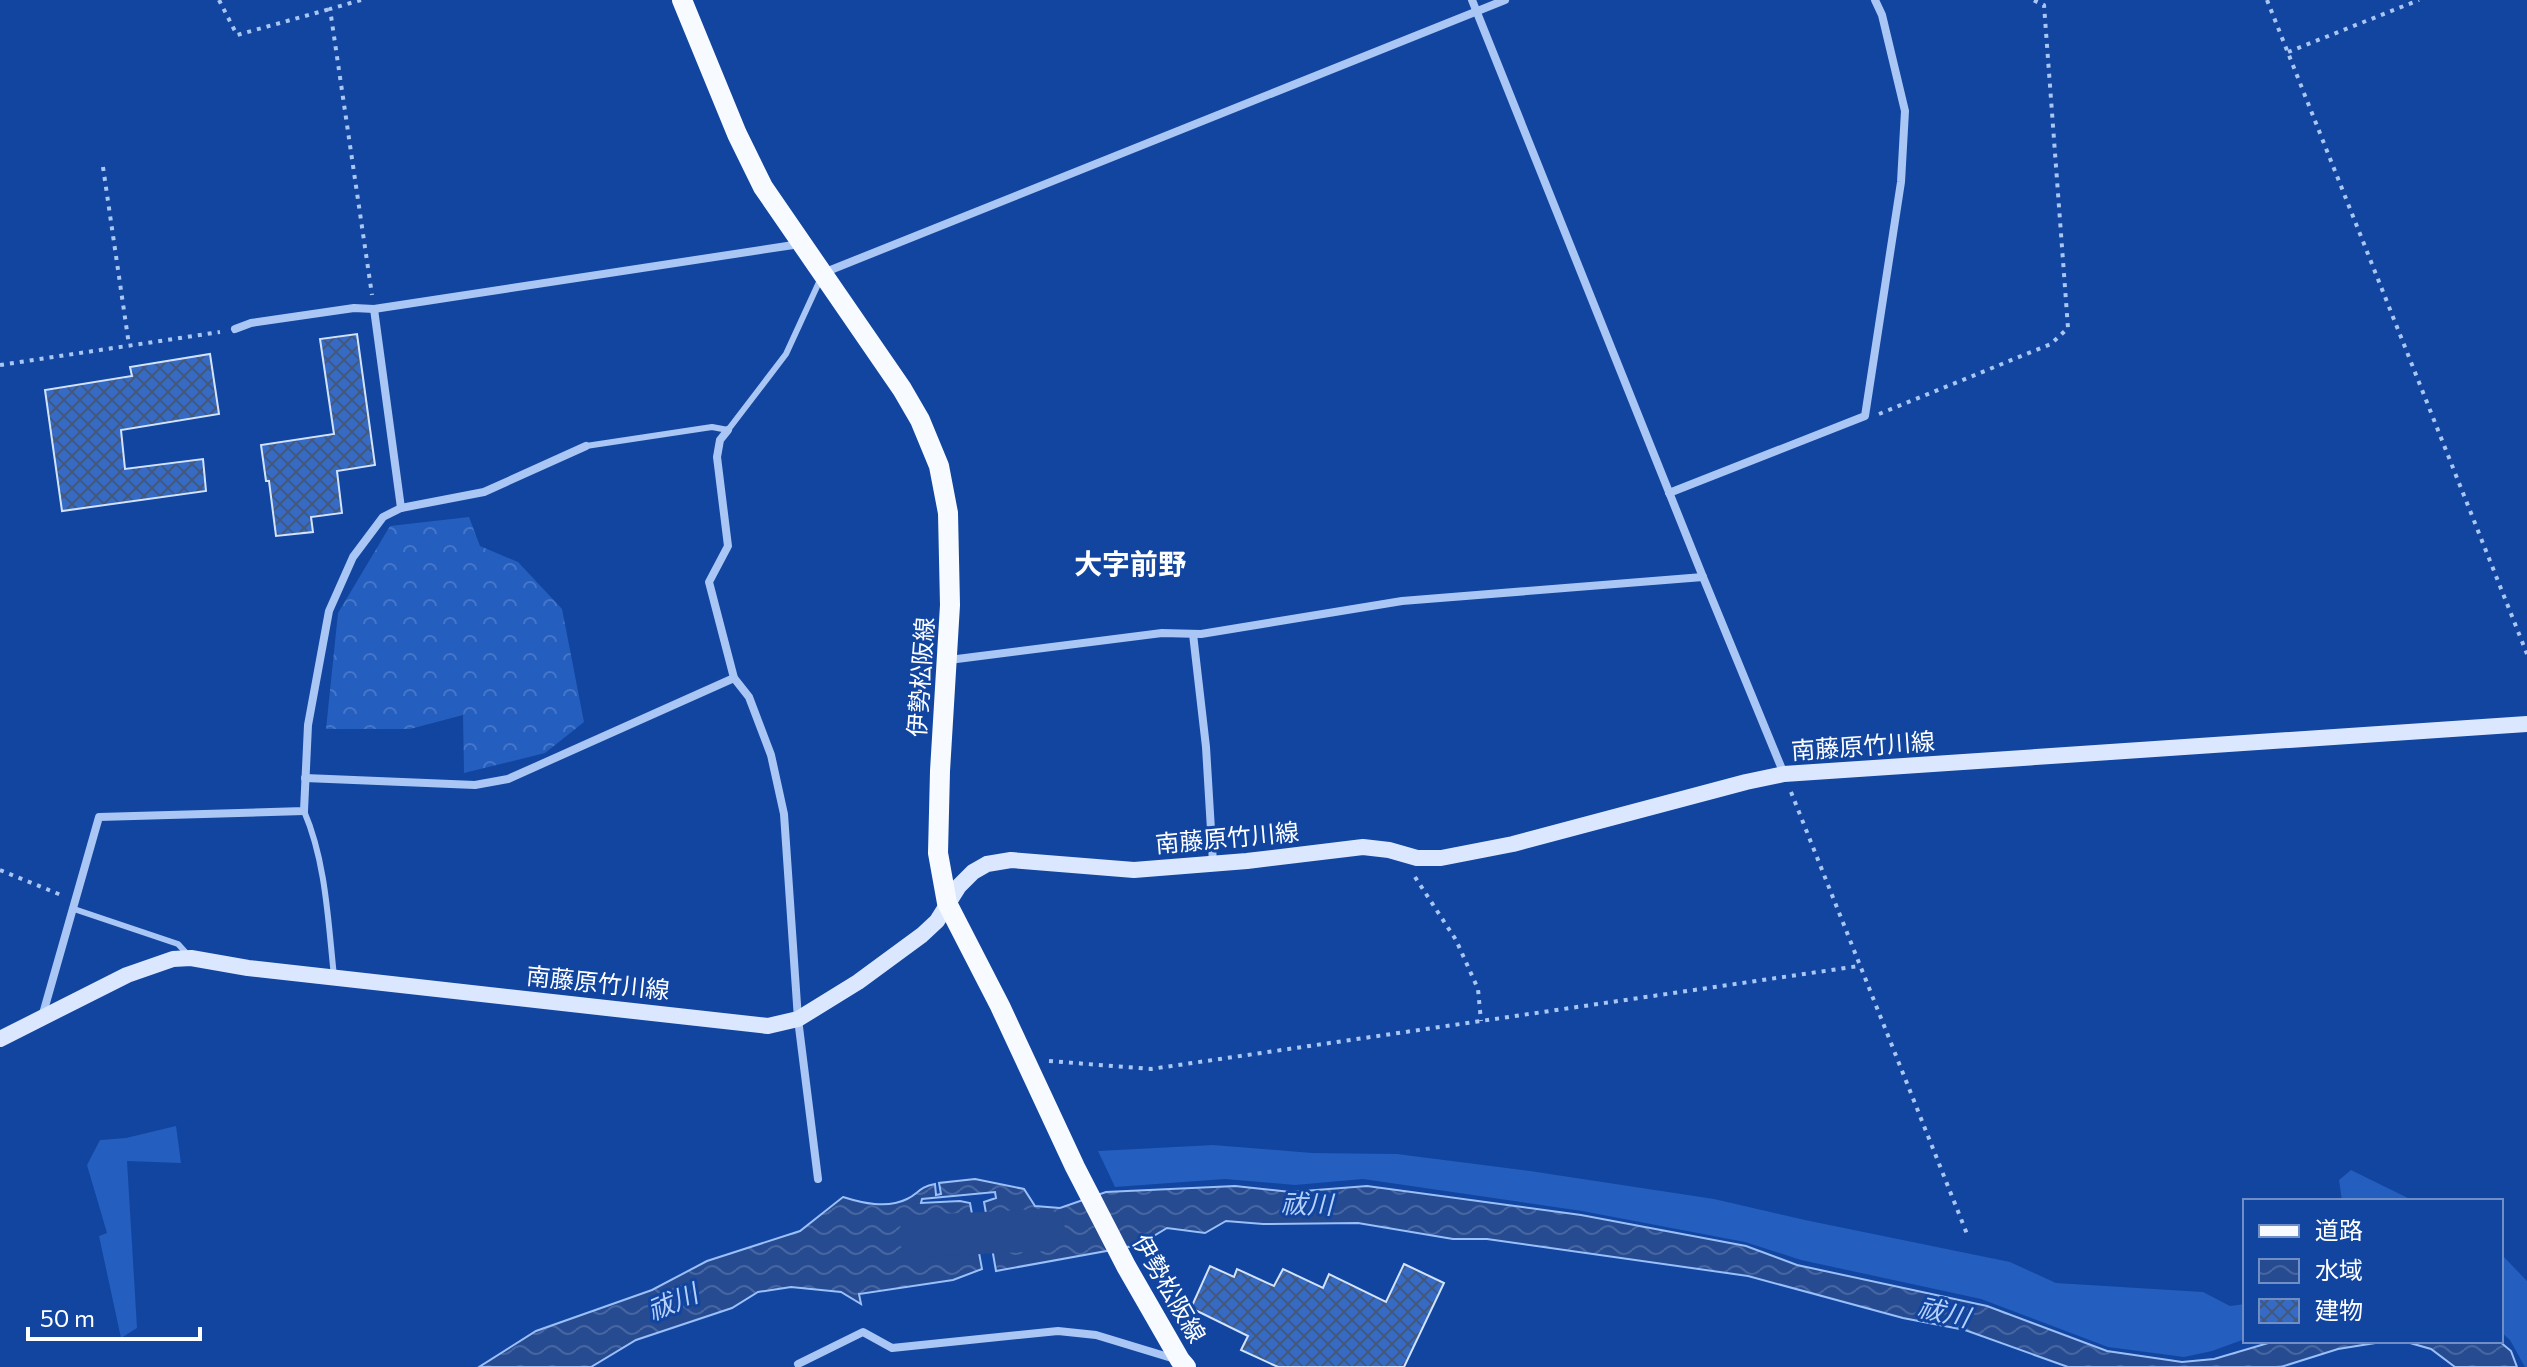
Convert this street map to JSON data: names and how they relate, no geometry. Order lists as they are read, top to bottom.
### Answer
{
  "streets": {
    "main road": ["伊勢松阪線", "南藤原竹川線"]
  },
  "crossings": [
    ["伊勢松阪線", "南藤原竹川線"]
  ],
  "districts": ["大字前野"],
  "water": ["祓川"],
  "legend": ["道路", "水域", "建物"],
  "scale_bar": "50 m"
}
